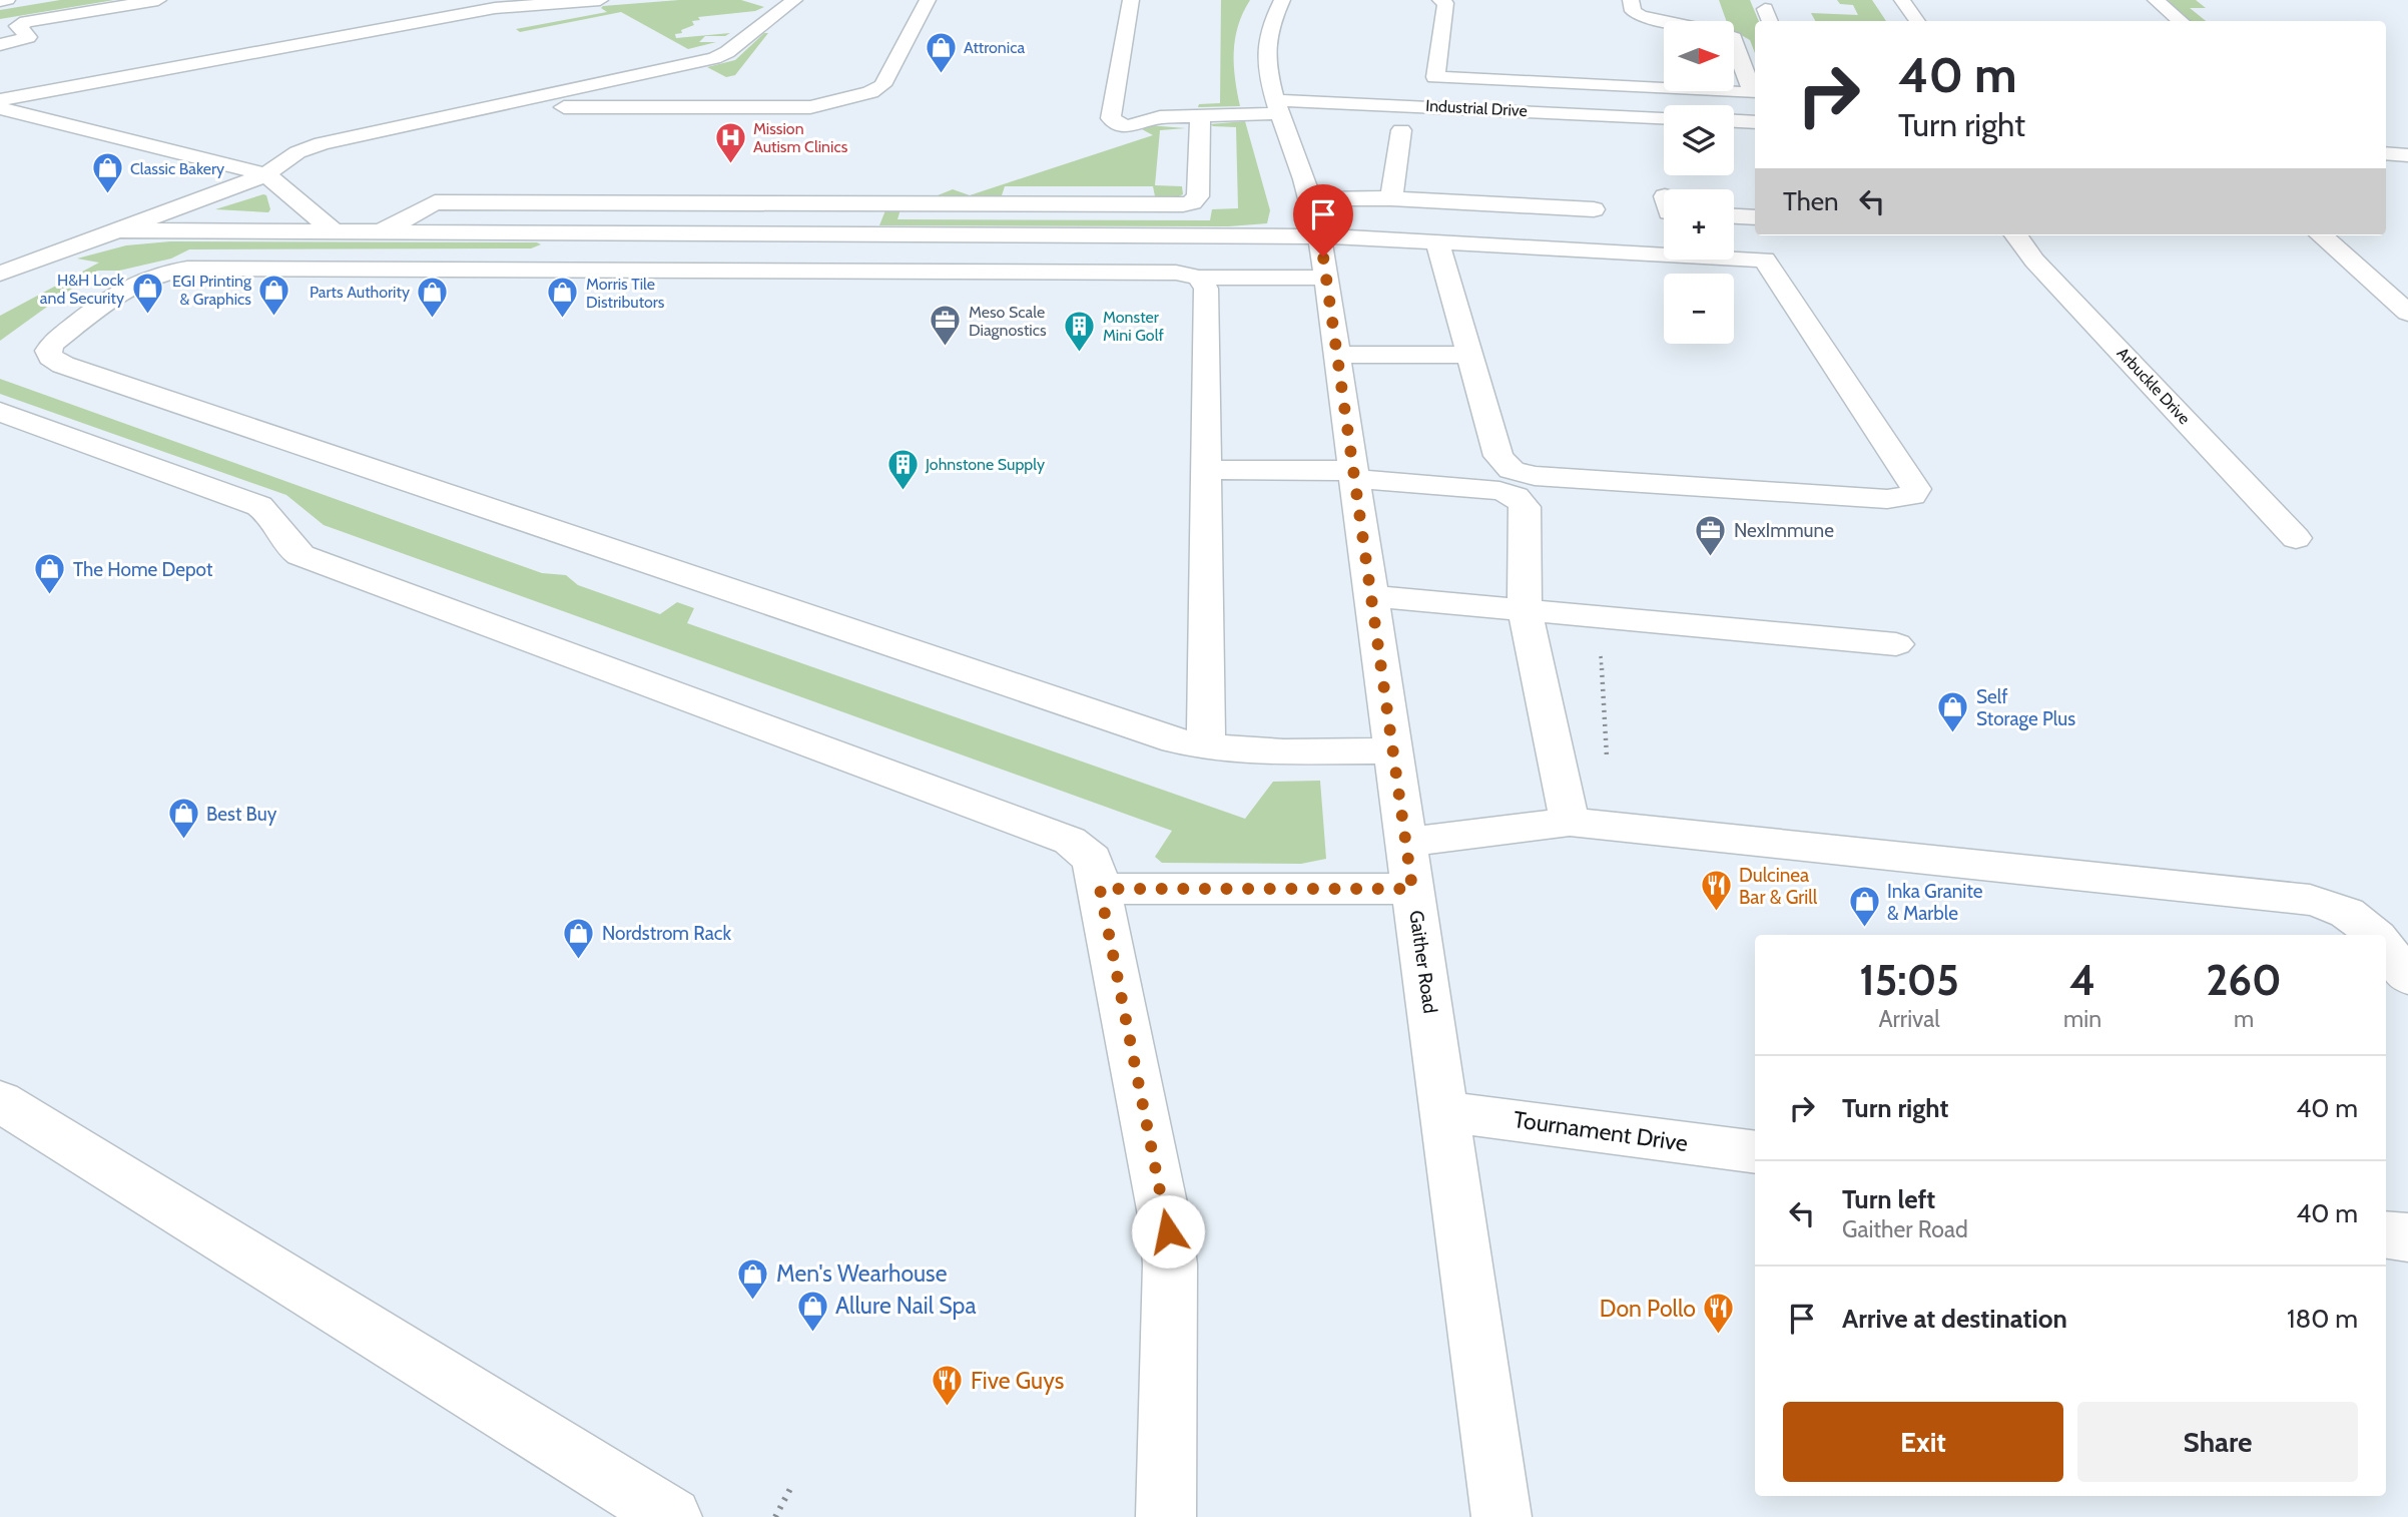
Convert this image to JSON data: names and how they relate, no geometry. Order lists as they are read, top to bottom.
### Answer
{
  "streets": {
    "main road": [
      "Industrial Drive",
      "Arbuckle Drive",
      "Gaither Road",
      "Tournament Drive"
    ]
  },
  "crossings": [
    ["Industrial Drive", "Gaither Road"],
    ["Gaither Road", "Tournament Drive"]
  ],
  "places": {
    "shop": [
      "Attronica",
      "Classic Bakery",
      "H&H Lock and Security",
      "EGI Printing & Graphics",
      "Parts Authority",
      "Morris Tile Distributors",
      "The Home Depot",
      "Self Storage Plus",
      "Best Buy",
      "Inka Granite & Marble",
      "Nordstrom Rack",
      "Men's Wearhouse",
      "Allure Nail Spa"
    ],
    "hospital": ["Mission Autism Clinics"],
    "office": ["Meso Scale Diagnostics", "NexImmune"],
    "building": ["Monster Mini Golf", "Johnstone Supply"],
    "restaurant": ["Dulcinea Bar & Grill", "Don Pollo", "Five Guys"]
  },
  "north": "right",
  "page": {
    "map_buttons": ["+", "−"],
    "turn": ["40 m", "Turn right"],
    "then": "Then",
    "eta": [
      "15:05",
      "Arrival",
      "4",
      "min",
      "260",
      "m"
    ],
    "list": [
      {
        "name": "Turn right",
        "value": "40 m"
      },
      {
        "name": "Turn left",
        "note": "Gaither Road",
        "value": "40 m"
      },
      {
        "name": "Arrive at destination",
        "value": "180 m"
      }
    ],
    "buttons": ["Exit", "Share"]
  }
}
